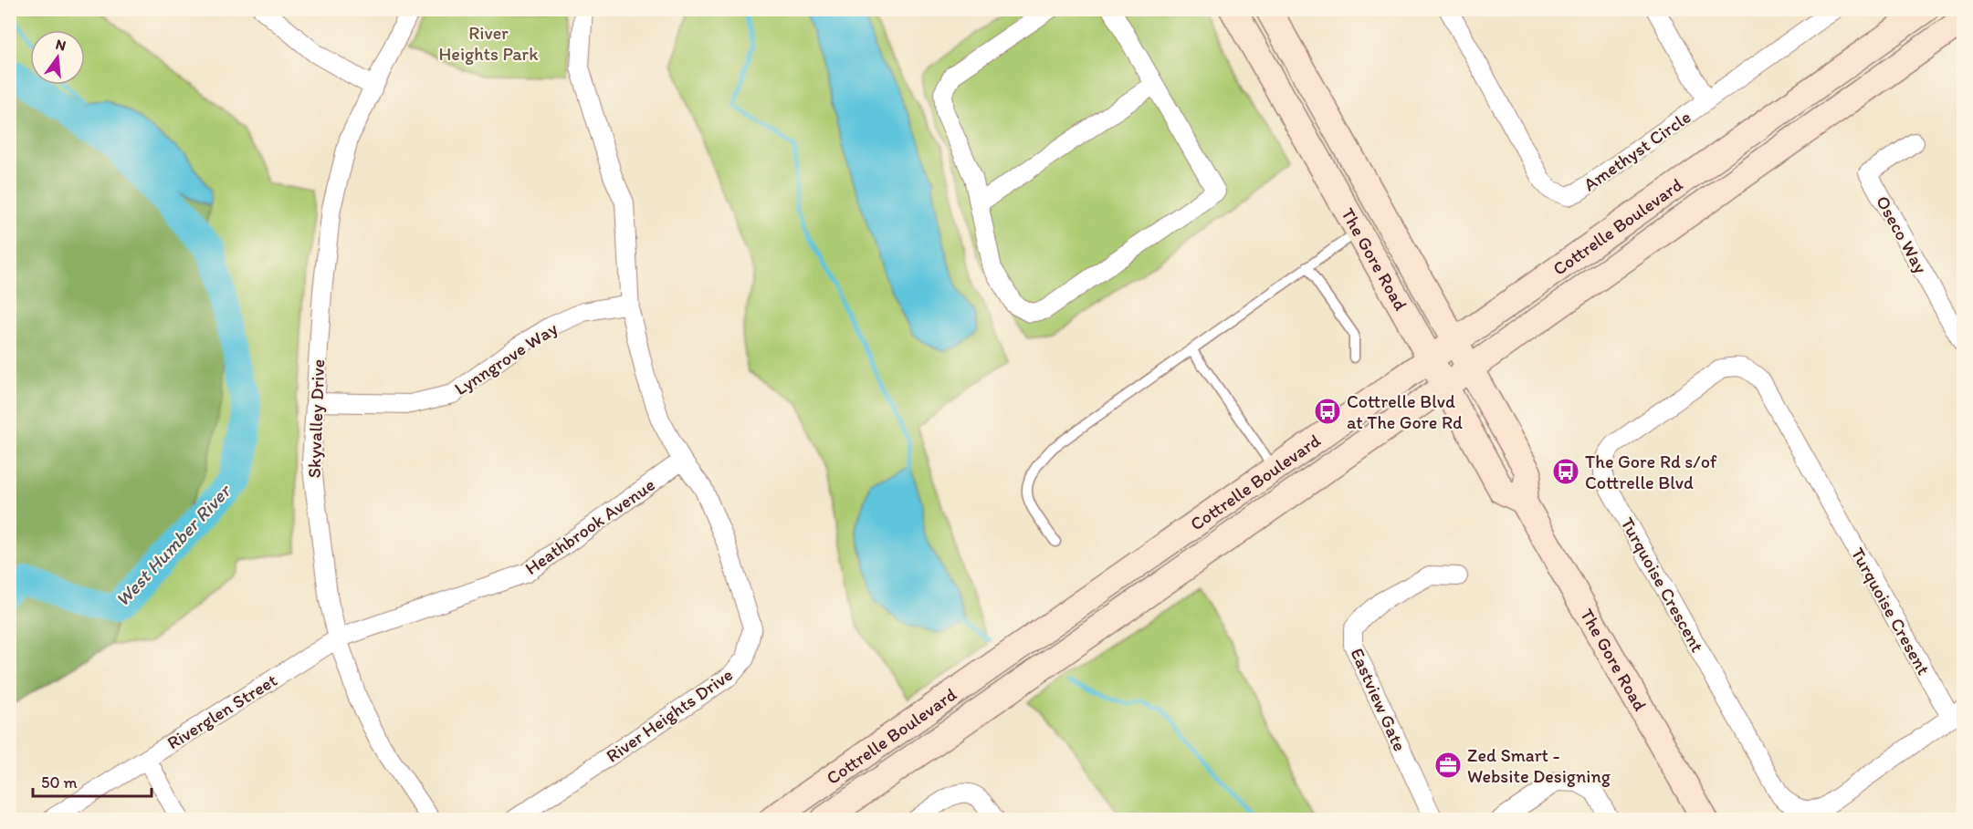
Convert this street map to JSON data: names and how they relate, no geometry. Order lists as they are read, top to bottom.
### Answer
{
  "streets": {
    "main road": ["Cottrelle Boulevard", "The Gore Road"],
    "street": [
      "Amethyst Circle",
      "Oseco Way",
      "Lynngrove Way",
      "Skyvalley Drive",
      "Heathbrook Avenue",
      "Turquoise Crescent",
      "Turquoise Cresent",
      "Eastview Gate",
      "Riverglen Street",
      "River Heights Drive"
    ]
  },
  "crossings": [
    ["Cottrelle Boulevard", "The Gore Road"],
    ["Lynngrove Way", "Skyvalley Drive"],
    ["Lynngrove Way", "River Heights Drive"],
    ["Skyvalley Drive", "Heathbrook Avenue"],
    ["Skyvalley Drive", "Riverglen Street"],
    ["Heathbrook Avenue", "Riverglen Street"],
    ["Heathbrook Avenue", "River Heights Drive"],
    ["Turquoise Crescent", "Turquoise Cresent"]
  ],
  "water": ["West Humber River"],
  "parks": ["River Heights Park"],
  "places": {
    "bus stop": ["Cottrelle Blvd at The Gore Rd", "The Gore Rd s/of Cottrelle Blvd"],
    "office": ["Zed Smart - Website Designing"]
  },
  "scale_bar": "50 m",
  "north": "top"
}
